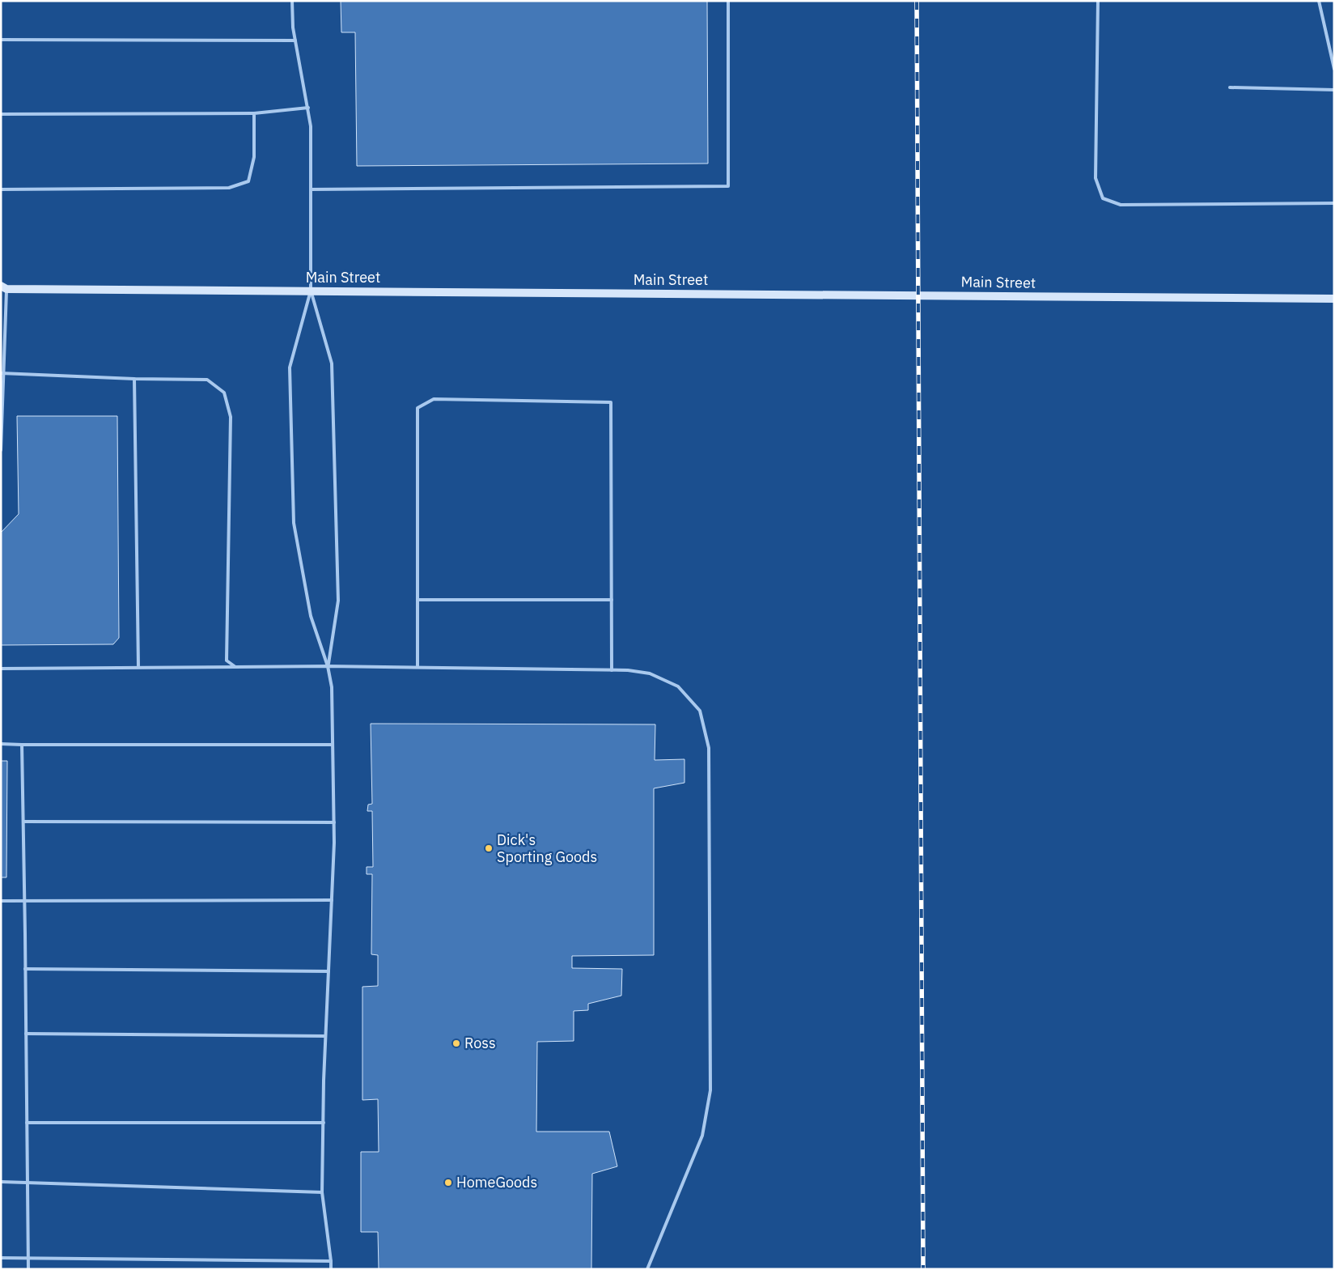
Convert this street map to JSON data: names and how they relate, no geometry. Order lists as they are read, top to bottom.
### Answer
{
  "streets": {
    "street": ["Main Street"]
  },
  "places": ["Dick's Sporting Goods", "Ross", "HomeGoods"]
}
